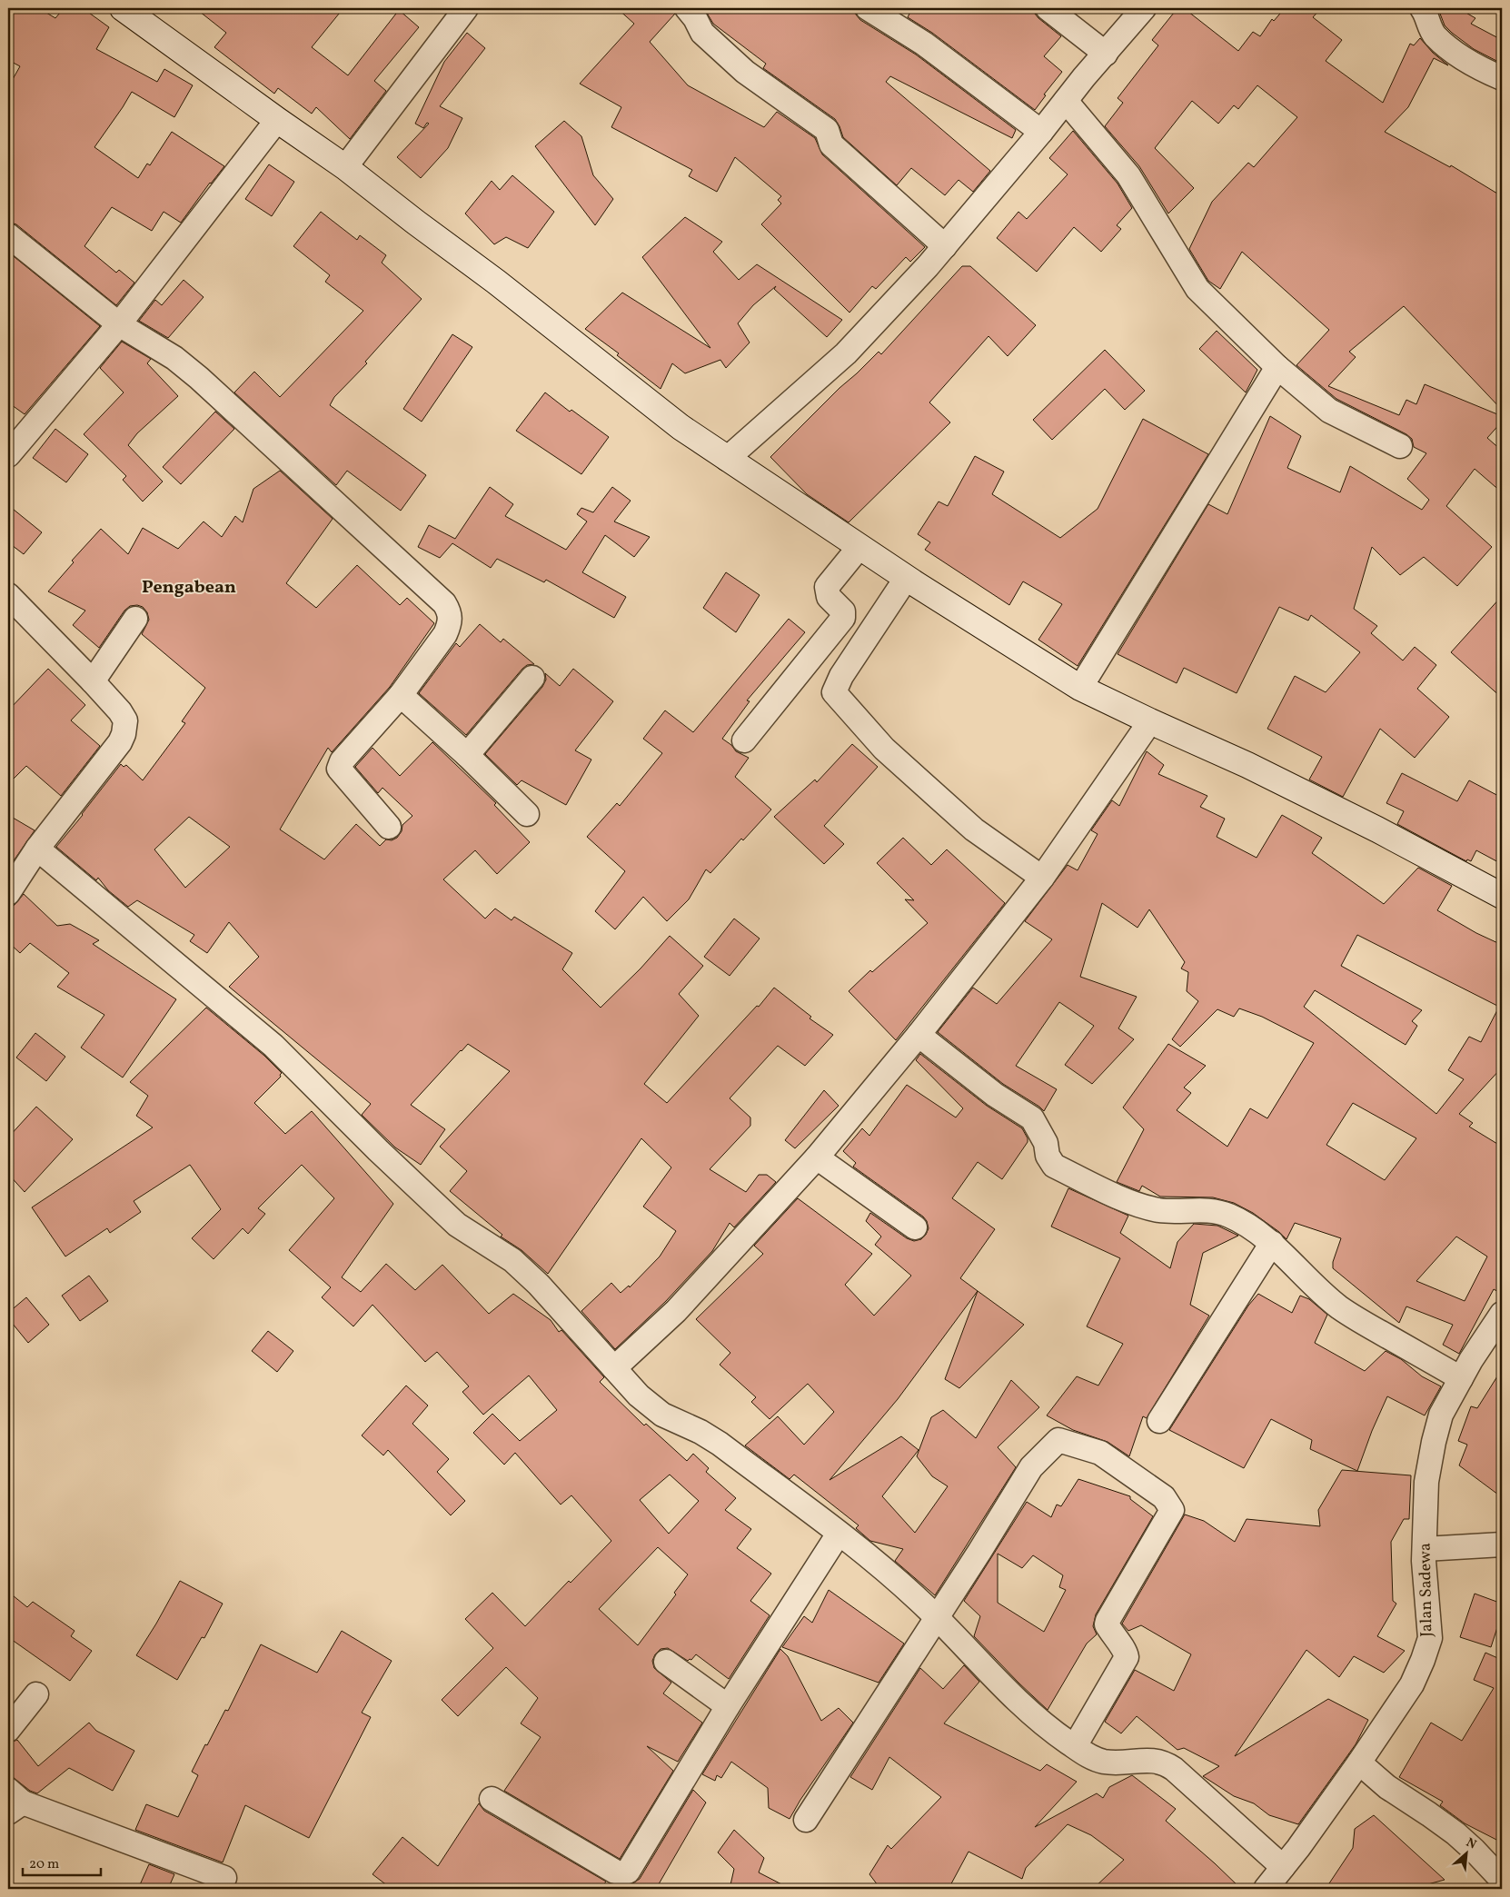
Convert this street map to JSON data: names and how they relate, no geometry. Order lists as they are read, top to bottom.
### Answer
{
  "streets": {
    "street": ["Jalan Sadewa"]
  },
  "districts": ["Pengabean"],
  "scale_bar": "20 m",
  "north": "top right"
}
